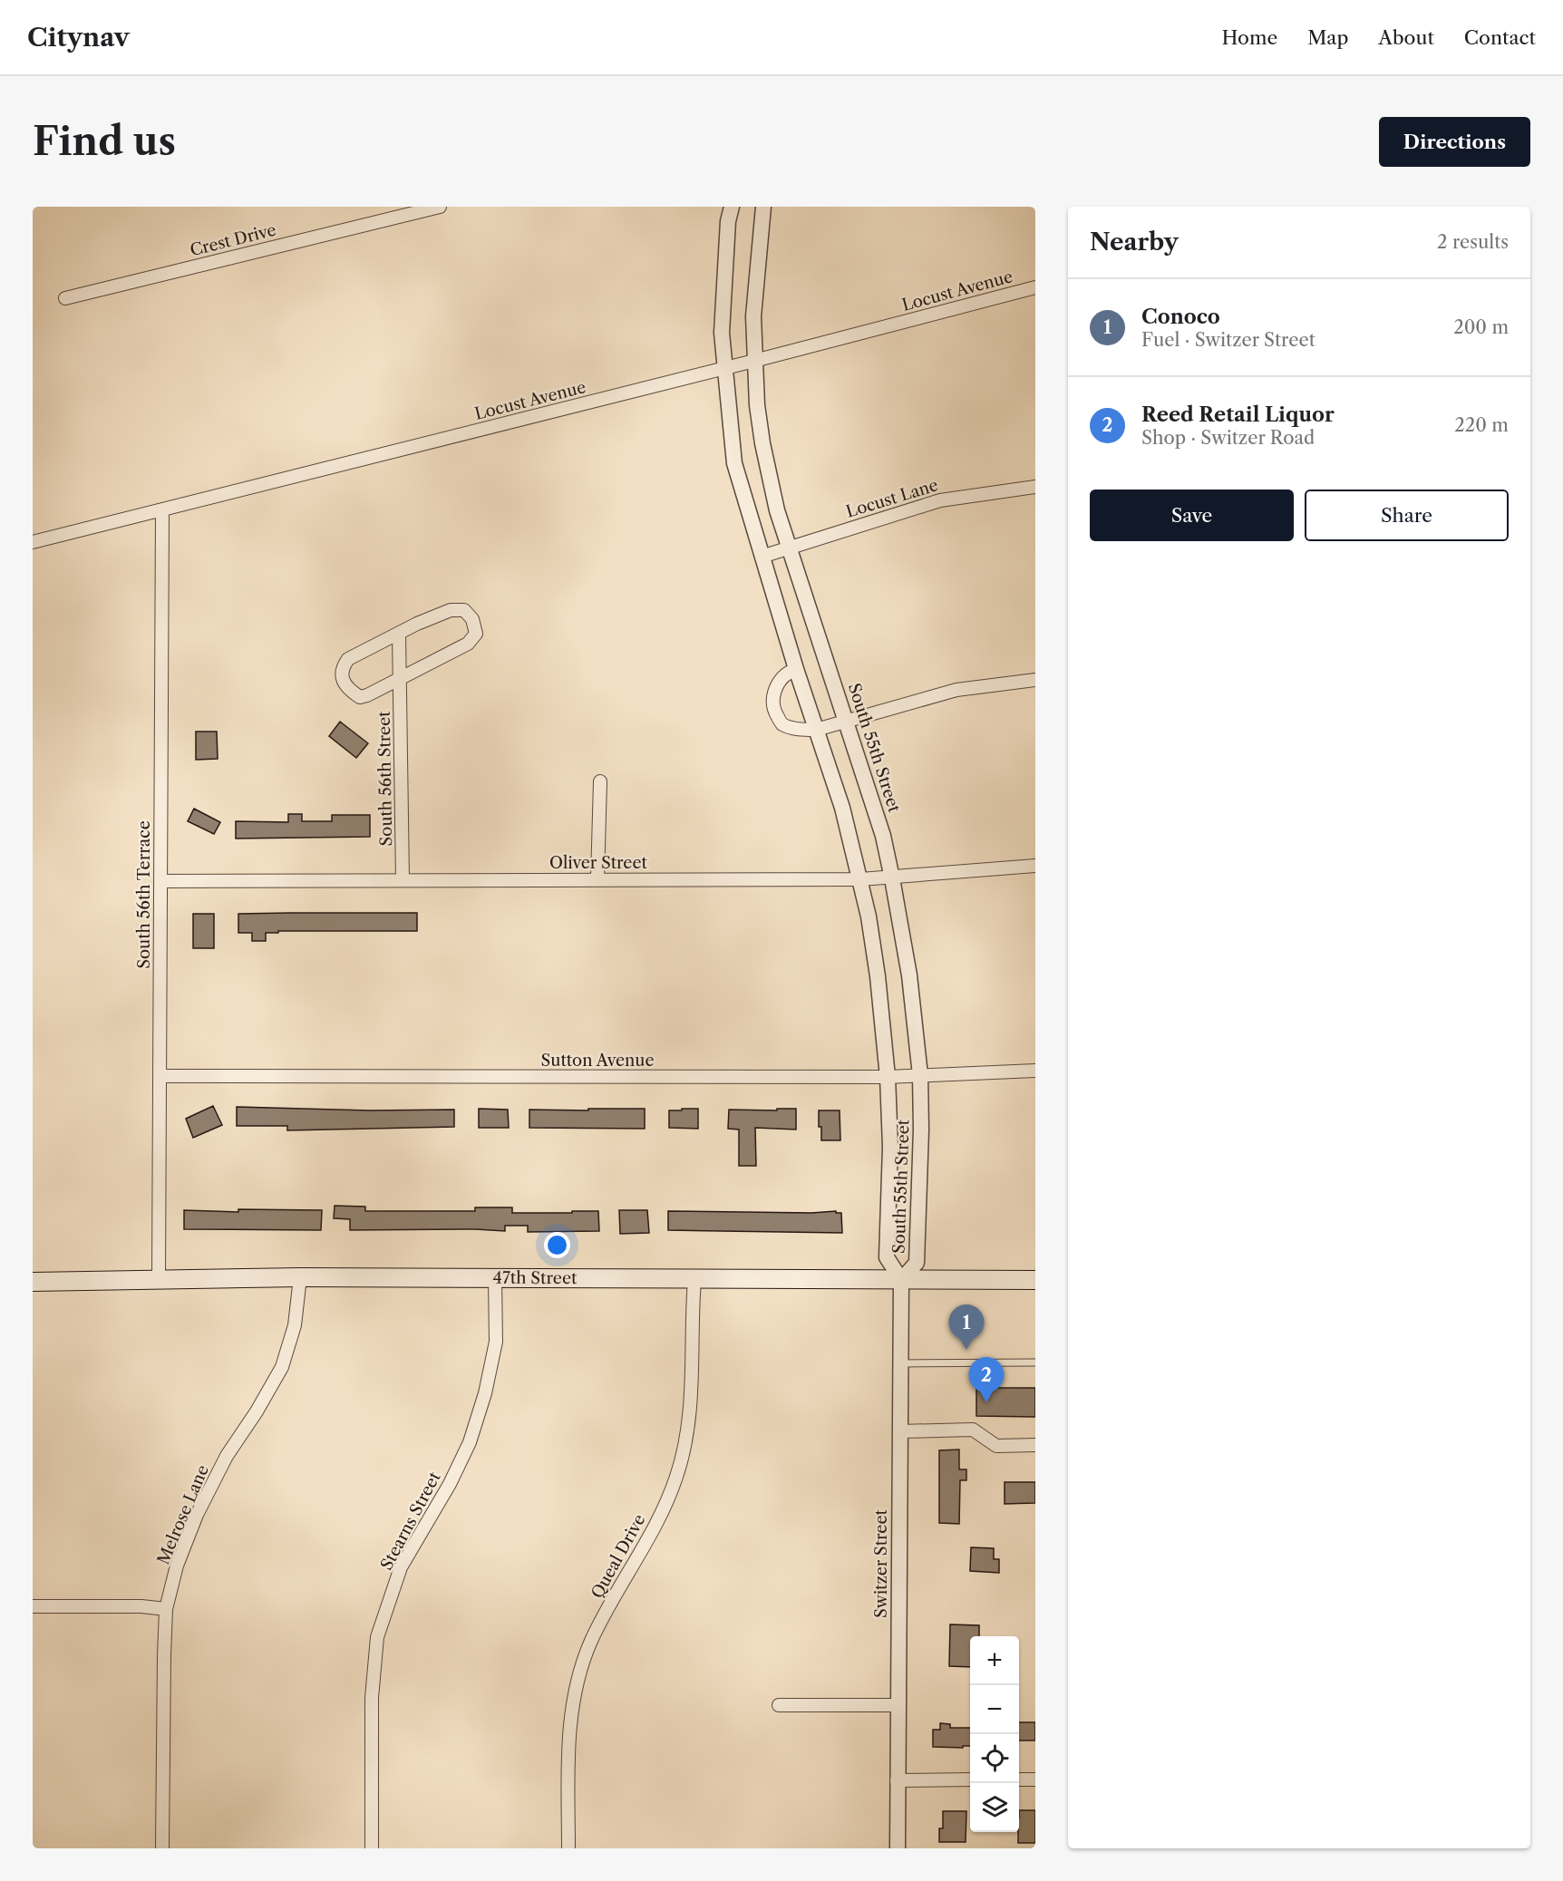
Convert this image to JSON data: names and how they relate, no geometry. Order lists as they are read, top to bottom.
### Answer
{
  "streets": {
    "main road": ["47th Street"],
    "street": [
      "Crest Drive",
      "Locust Avenue",
      "Locust Lane",
      "South 55th Street",
      "South 56th Street",
      "Oliver Street",
      "South 56th Terrace",
      "Sutton Avenue",
      "Melrose Lane",
      "Stearns Street",
      "Queal Drive",
      "Switzer Street"
    ]
  },
  "crossings": [
    ["Locust Avenue", "South 55th Street"],
    ["Locust Avenue", "South 56th Terrace"],
    ["Locust Lane", "South 55th Street"],
    ["South 55th Street", "Oliver Street"],
    ["South 55th Street", "Sutton Avenue"],
    ["South 55th Street", "47th Street"],
    ["South 55th Street", "Switzer Street"],
    ["South 56th Street", "Oliver Street"],
    ["Oliver Street", "South 56th Terrace"],
    ["South 56th Terrace", "Sutton Avenue"],
    ["South 56th Terrace", "47th Street"],
    ["47th Street", "Melrose Lane"],
    ["47th Street", "Stearns Street"],
    ["47th Street", "Queal Drive"],
    ["47th Street", "Switzer Street"]
  ],
  "page": {
    "header": "Citynav",
    "nav": [
      "Home",
      "Map",
      "About",
      "Contact"
    ],
    "buttons": [
      "Directions",
      ["Save", "Share"]
    ],
    "title": "Find us",
    "heading": ["Nearby", "2 results"],
    "list": [
      {
        "mark": "1",
        "name": "Conoco",
        "note": "Fuel · Switzer Street",
        "value": "200 m"
      },
      {
        "mark": "2",
        "name": "Reed Retail Liquor",
        "note": "Shop · Switzer Road",
        "value": "220 m"
      }
    ],
    "pins": ["1", "2"],
    "map_buttons": ["+", "−"]
  }
}
